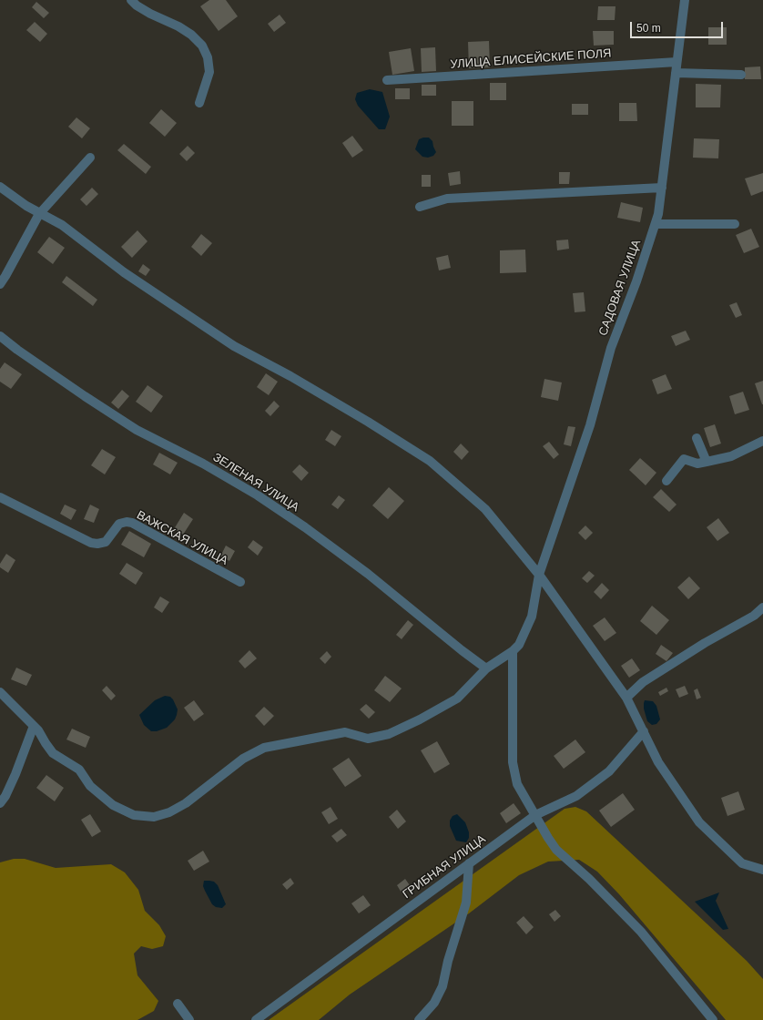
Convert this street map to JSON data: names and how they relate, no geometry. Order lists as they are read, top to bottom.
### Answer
{
  "streets": {
    "street": [
      "УЛИЦА ЕЛИСЕЙСКИЕ ПОЛЯ",
      "САДОВАЯ УЛИЦА",
      "ЗЕЛЕНАЯ УЛИЦА",
      "ВАЖСКАЯ УЛИЦА",
      "ГРИБНАЯ УЛИЦА"
    ]
  },
  "crossings": [
    ["УЛИЦА ЕЛИСЕЙСКИЕ ПОЛЯ", "САДОВАЯ УЛИЦА"]
  ],
  "scale_bar": "50 m"
}
